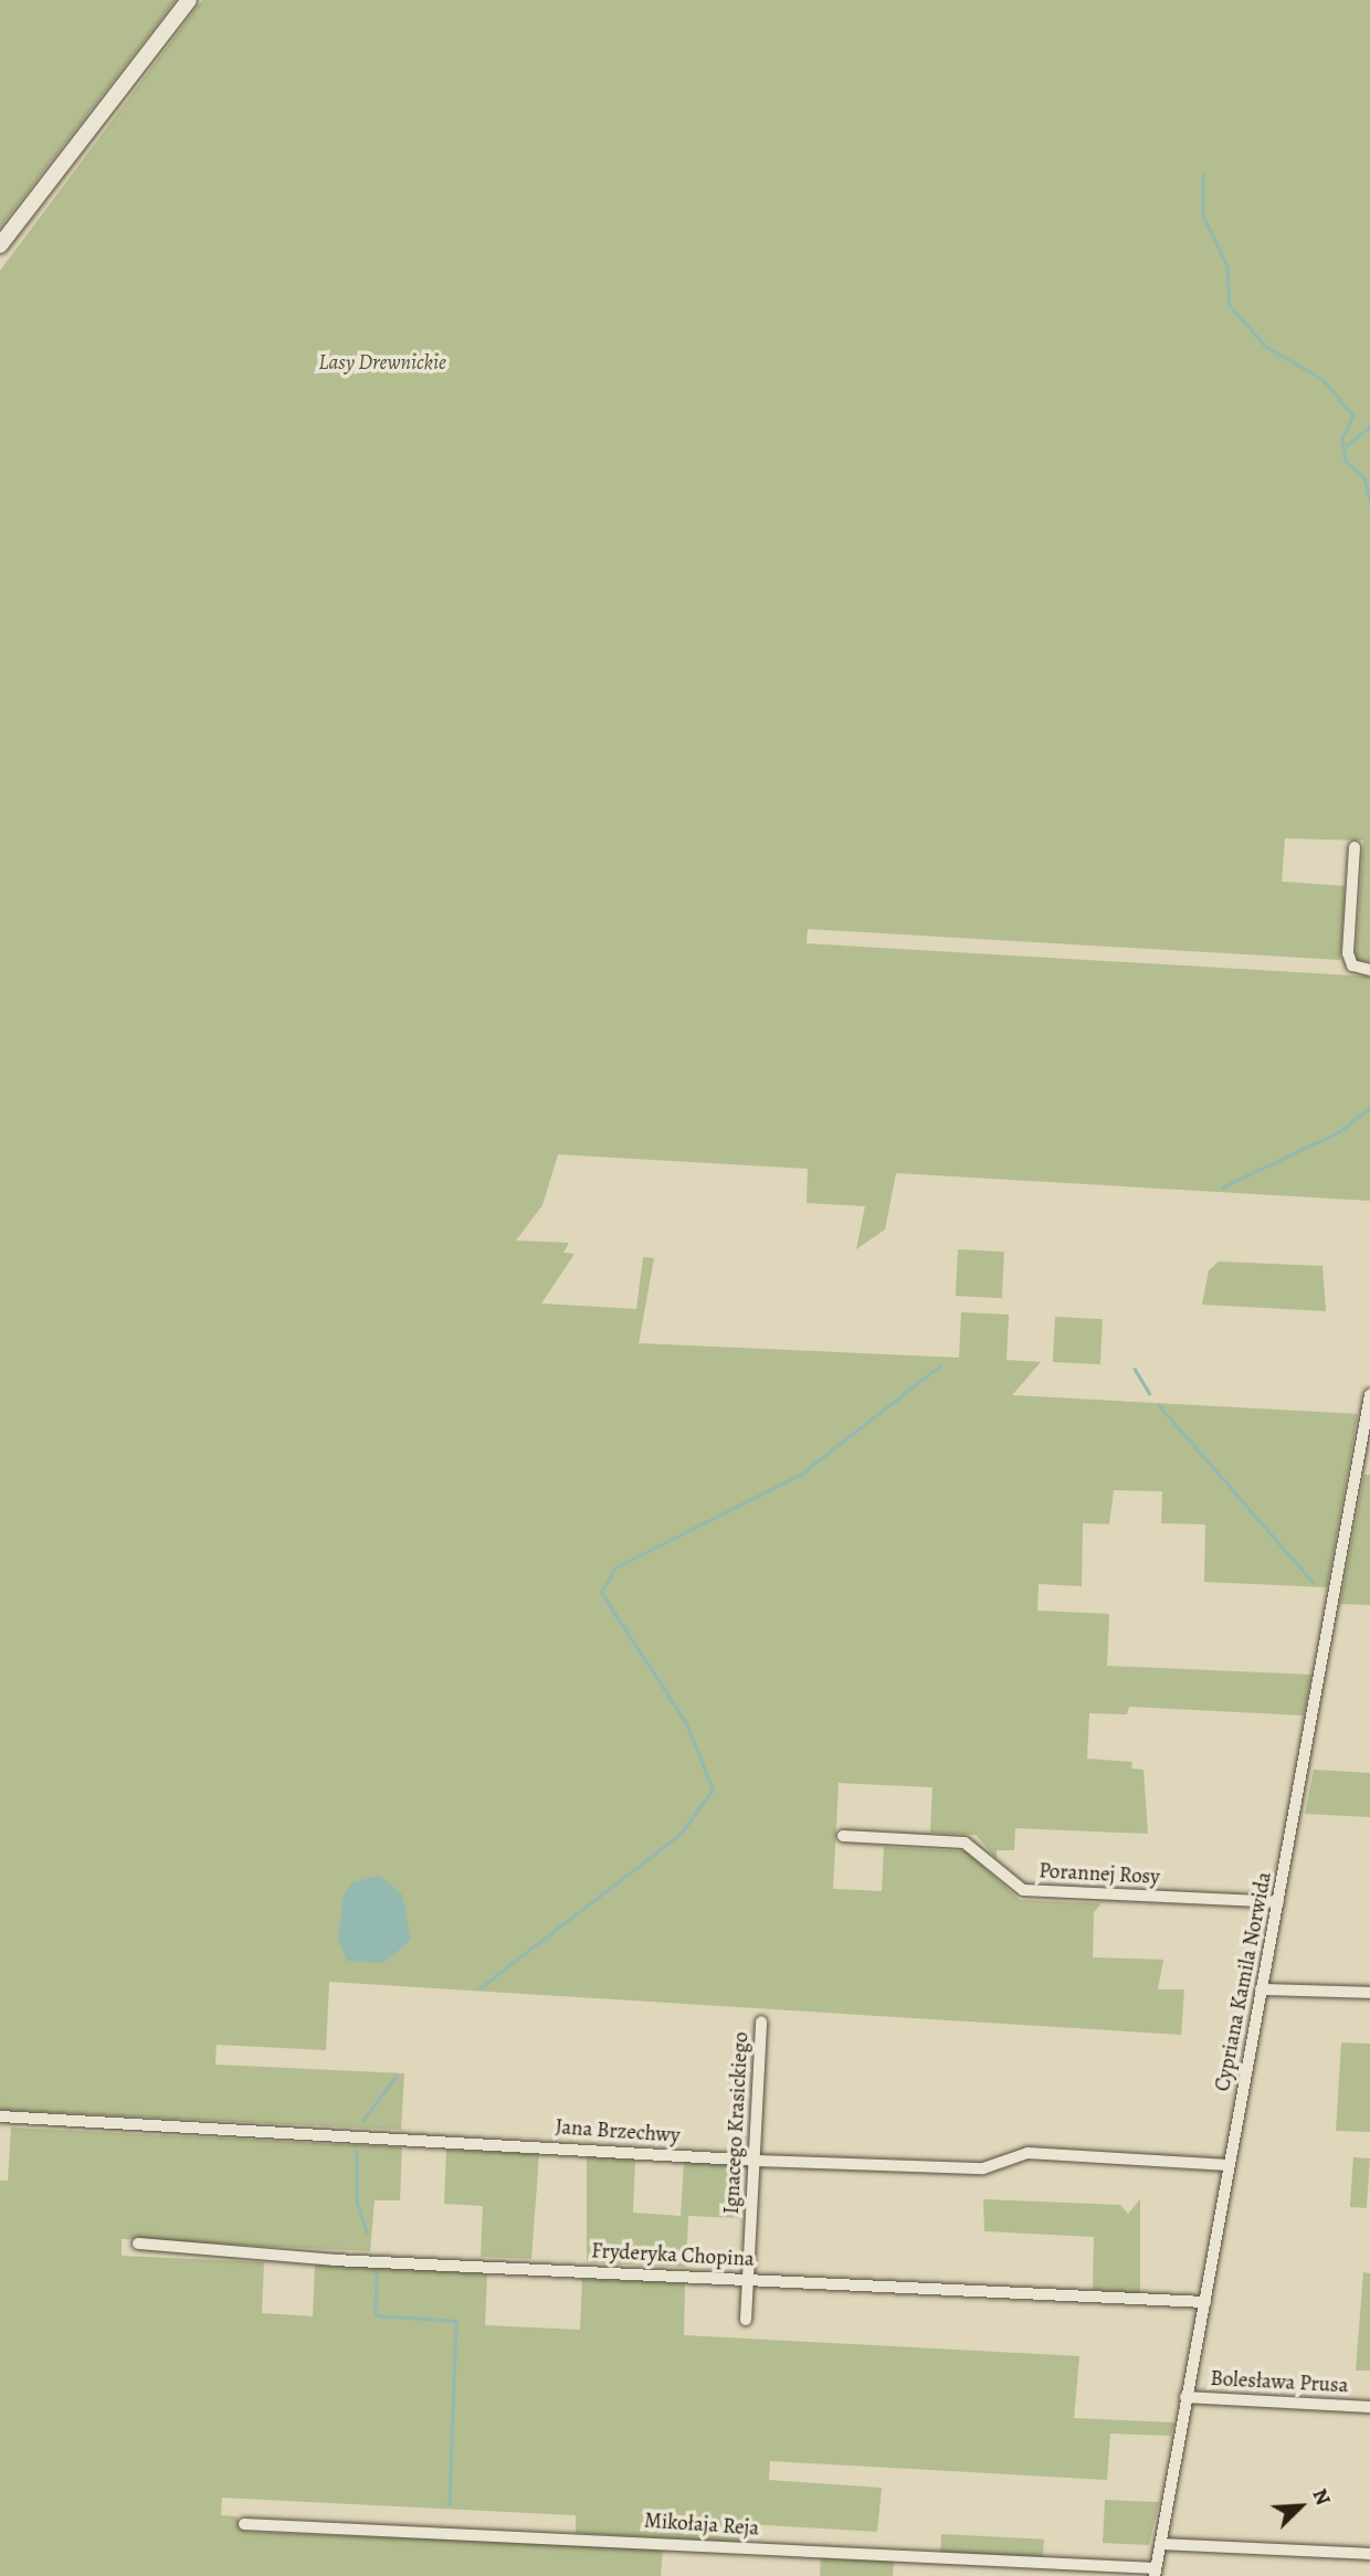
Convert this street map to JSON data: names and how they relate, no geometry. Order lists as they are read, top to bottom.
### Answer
{
  "streets": {
    "street": [
      "Porannej Rosy",
      "Cypriana Kamila Norwida",
      "Ignacego Krasickiego",
      "Jana Brzechwy",
      "Fryderyka Chopina",
      "Bolesława Prusa",
      "Mikołaja Reja"
    ]
  },
  "crossings": [
    ["Porannej Rosy", "Cypriana Kamila Norwida"],
    ["Cypriana Kamila Norwida", "Jana Brzechwy"],
    ["Cypriana Kamila Norwida", "Fryderyka Chopina"],
    ["Cypriana Kamila Norwida", "Bolesława Prusa"],
    ["Cypriana Kamila Norwida", "Mikołaja Reja"],
    ["Ignacego Krasickiego", "Jana Brzechwy"],
    ["Ignacego Krasickiego", "Fryderyka Chopina"]
  ],
  "parks": ["Lasy Drewnickie"],
  "north": "top right"
}
